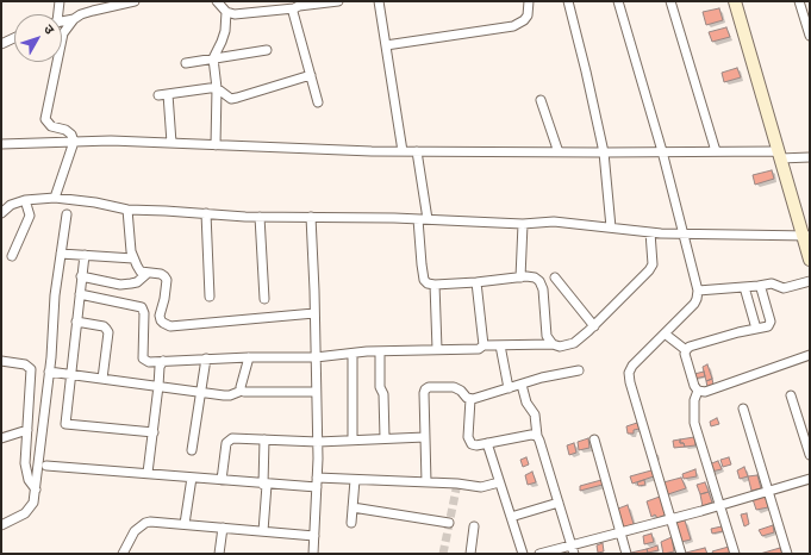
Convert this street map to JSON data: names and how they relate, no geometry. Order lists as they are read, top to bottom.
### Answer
{
  "north": "top right"
}
